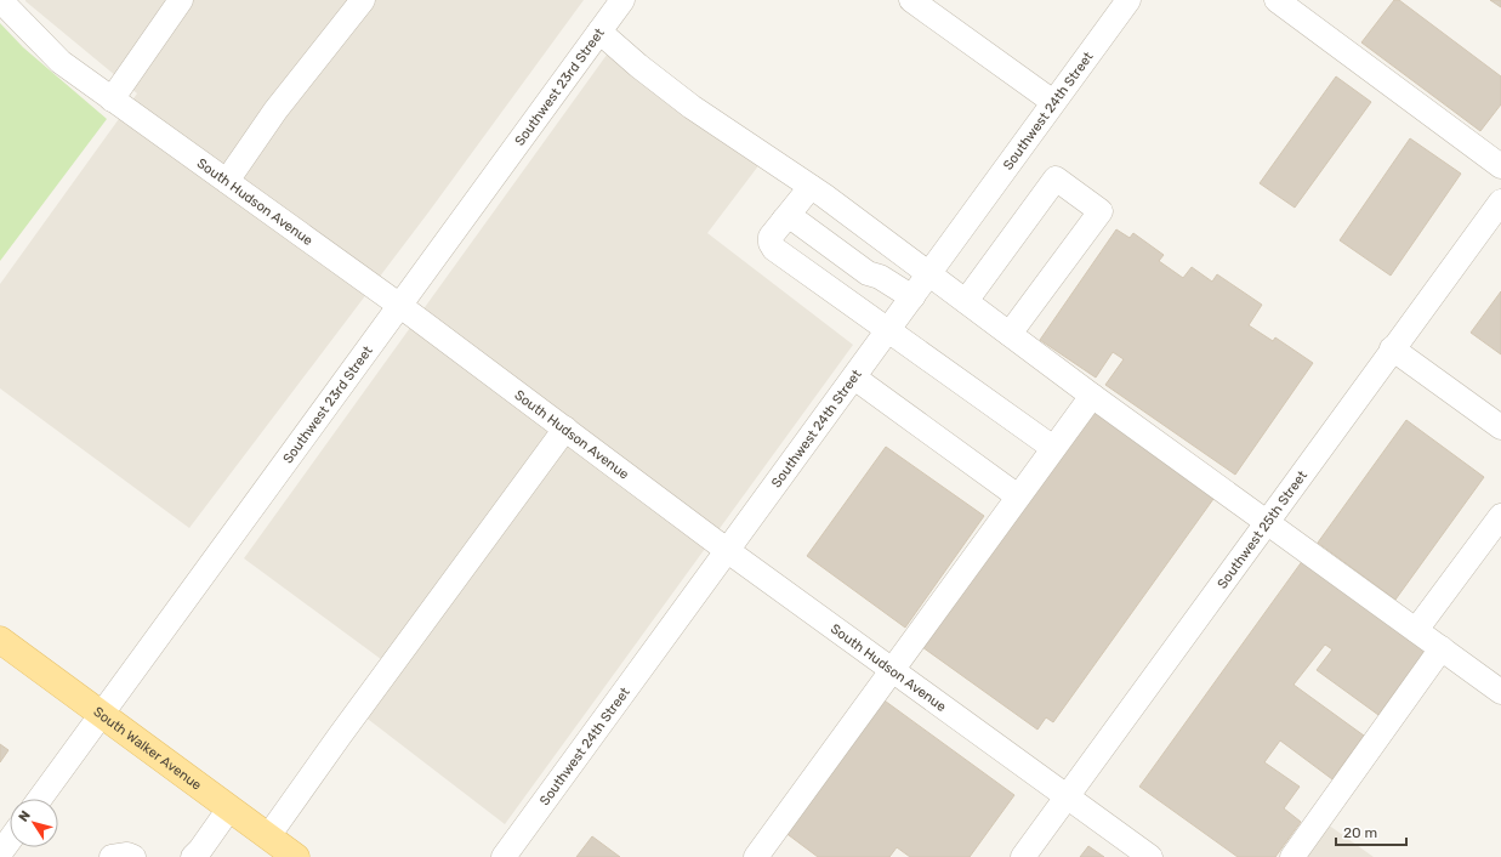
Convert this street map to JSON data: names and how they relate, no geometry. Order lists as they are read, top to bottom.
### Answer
{
  "streets": {
    "main road": ["South Walker Avenue"],
    "street": [
      "Southwest 23rd Street",
      "Southwest 24th Street",
      "South Hudson Avenue",
      "Southwest 25th Street"
    ]
  },
  "crossings": [
    ["Southwest 23rd Street", "South Hudson Avenue"],
    ["Southwest 23rd Street", "South Walker Avenue"],
    ["Southwest 24th Street", "South Hudson Avenue"],
    ["South Hudson Avenue", "Southwest 25th Street"]
  ],
  "scale_bar": "20 m",
  "north": "top left"
}
